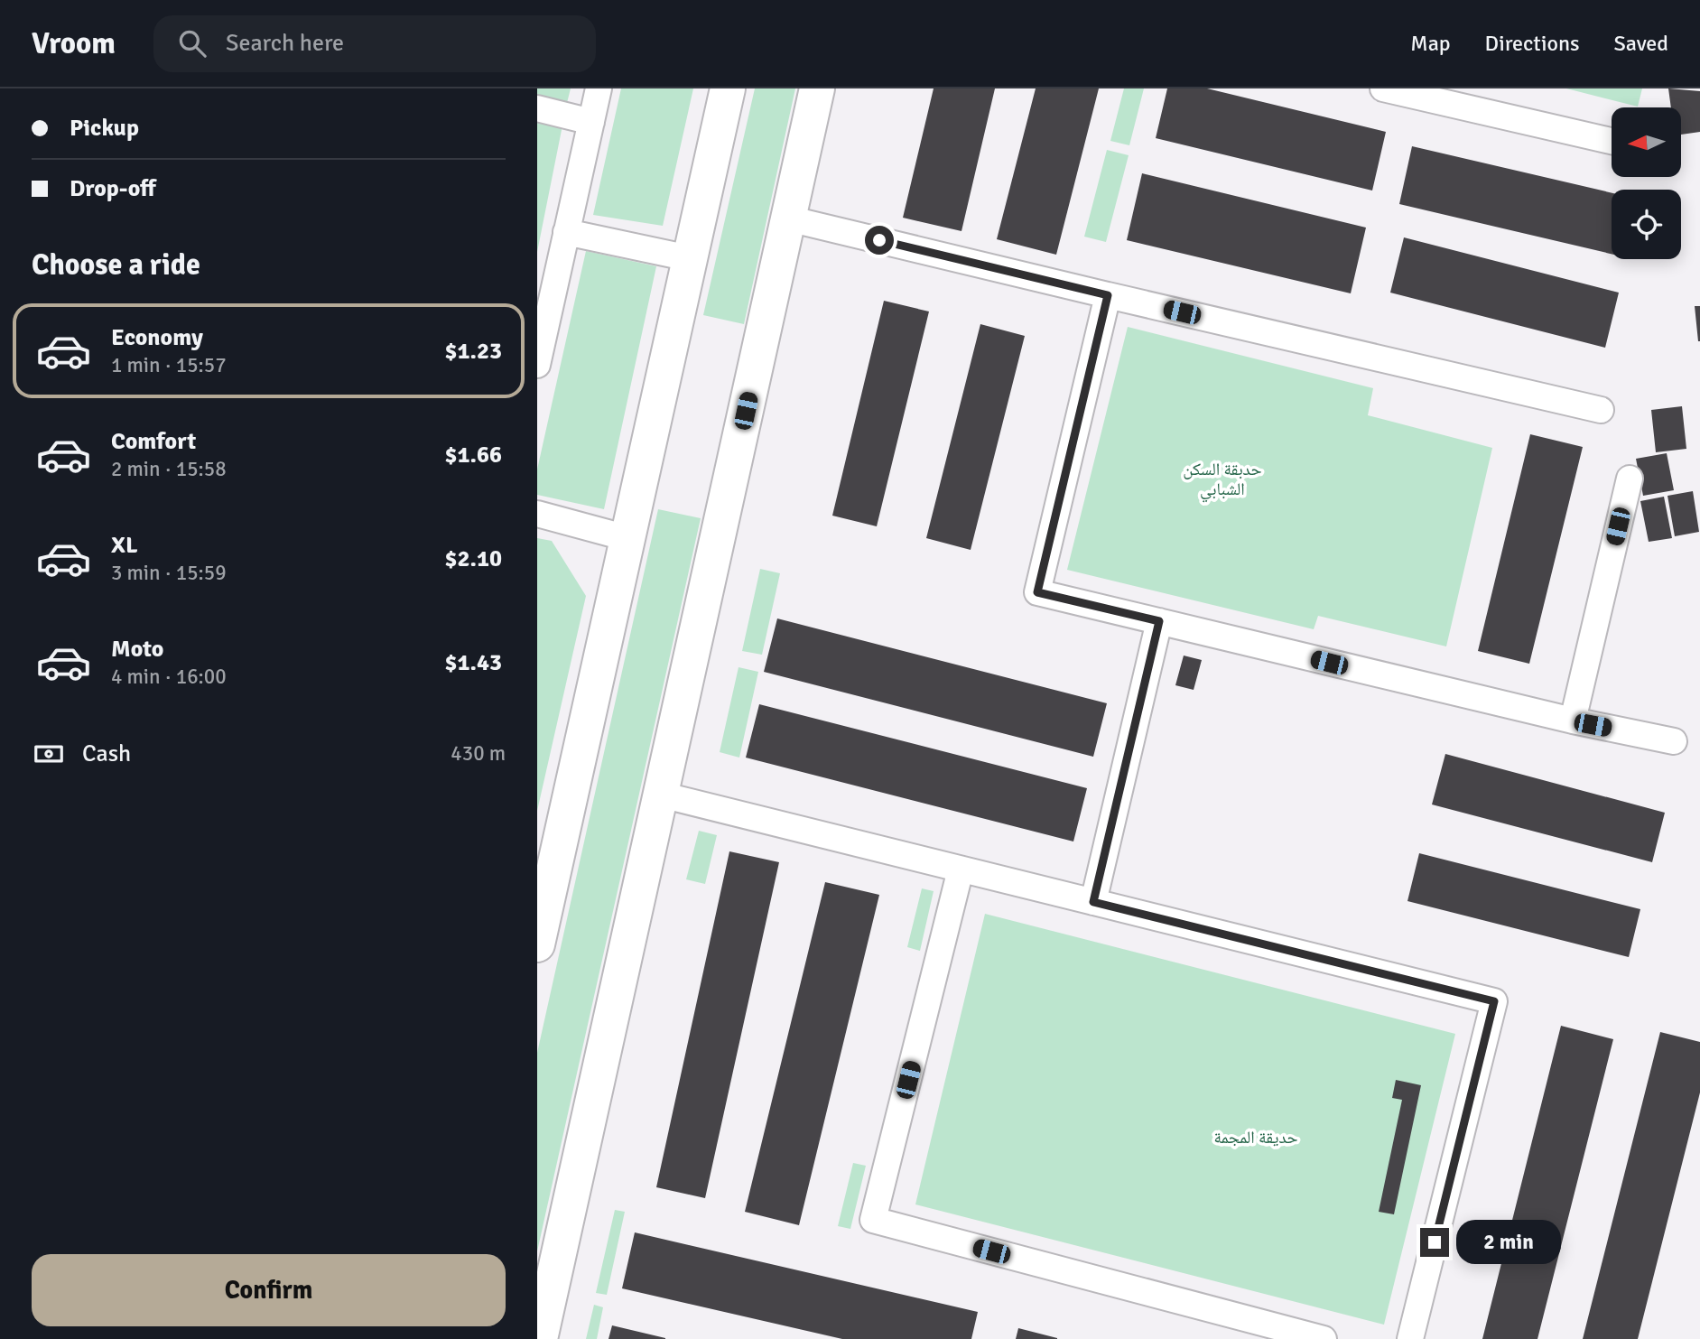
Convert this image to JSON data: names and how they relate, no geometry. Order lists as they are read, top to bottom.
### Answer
{
  "parks": ["حدبقة السكن الشبابي", "حديقة المجمة"],
  "north": "left",
  "page": {
    "header": "Vroom",
    "search": "Search here",
    "nav": ["Map", "Directions", "Saved"],
    "banner": ["Pickup", "Drop-off"],
    "heading": "Choose a ride",
    "list": [
      {
        "name": "Economy",
        "note": "1 min · 15:57",
        "value": "$1.23"
      },
      {
        "name": "Comfort",
        "note": "2 min · 15:58",
        "value": "$1.66"
      },
      {
        "name": "XL",
        "note": "3 min · 15:59",
        "value": "$2.10"
      },
      {
        "name": "Moto",
        "note": "4 min · 16:00",
        "value": "$1.43"
      }
    ],
    "pay": ["Cash", "430 m"],
    "bubble": "2 min",
    "buttons": "Confirm"
  }
}
